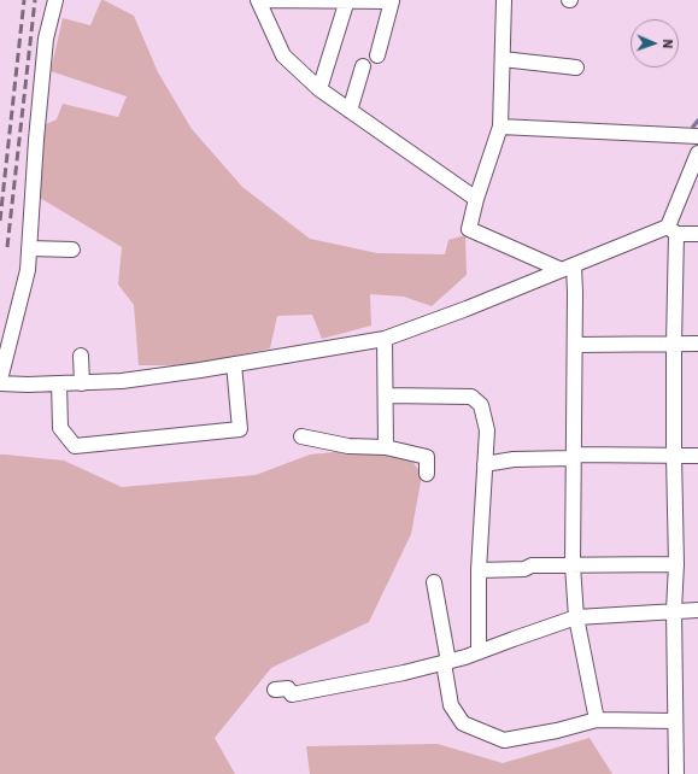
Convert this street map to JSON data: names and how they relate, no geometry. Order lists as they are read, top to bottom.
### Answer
{
  "north": "right"
}
